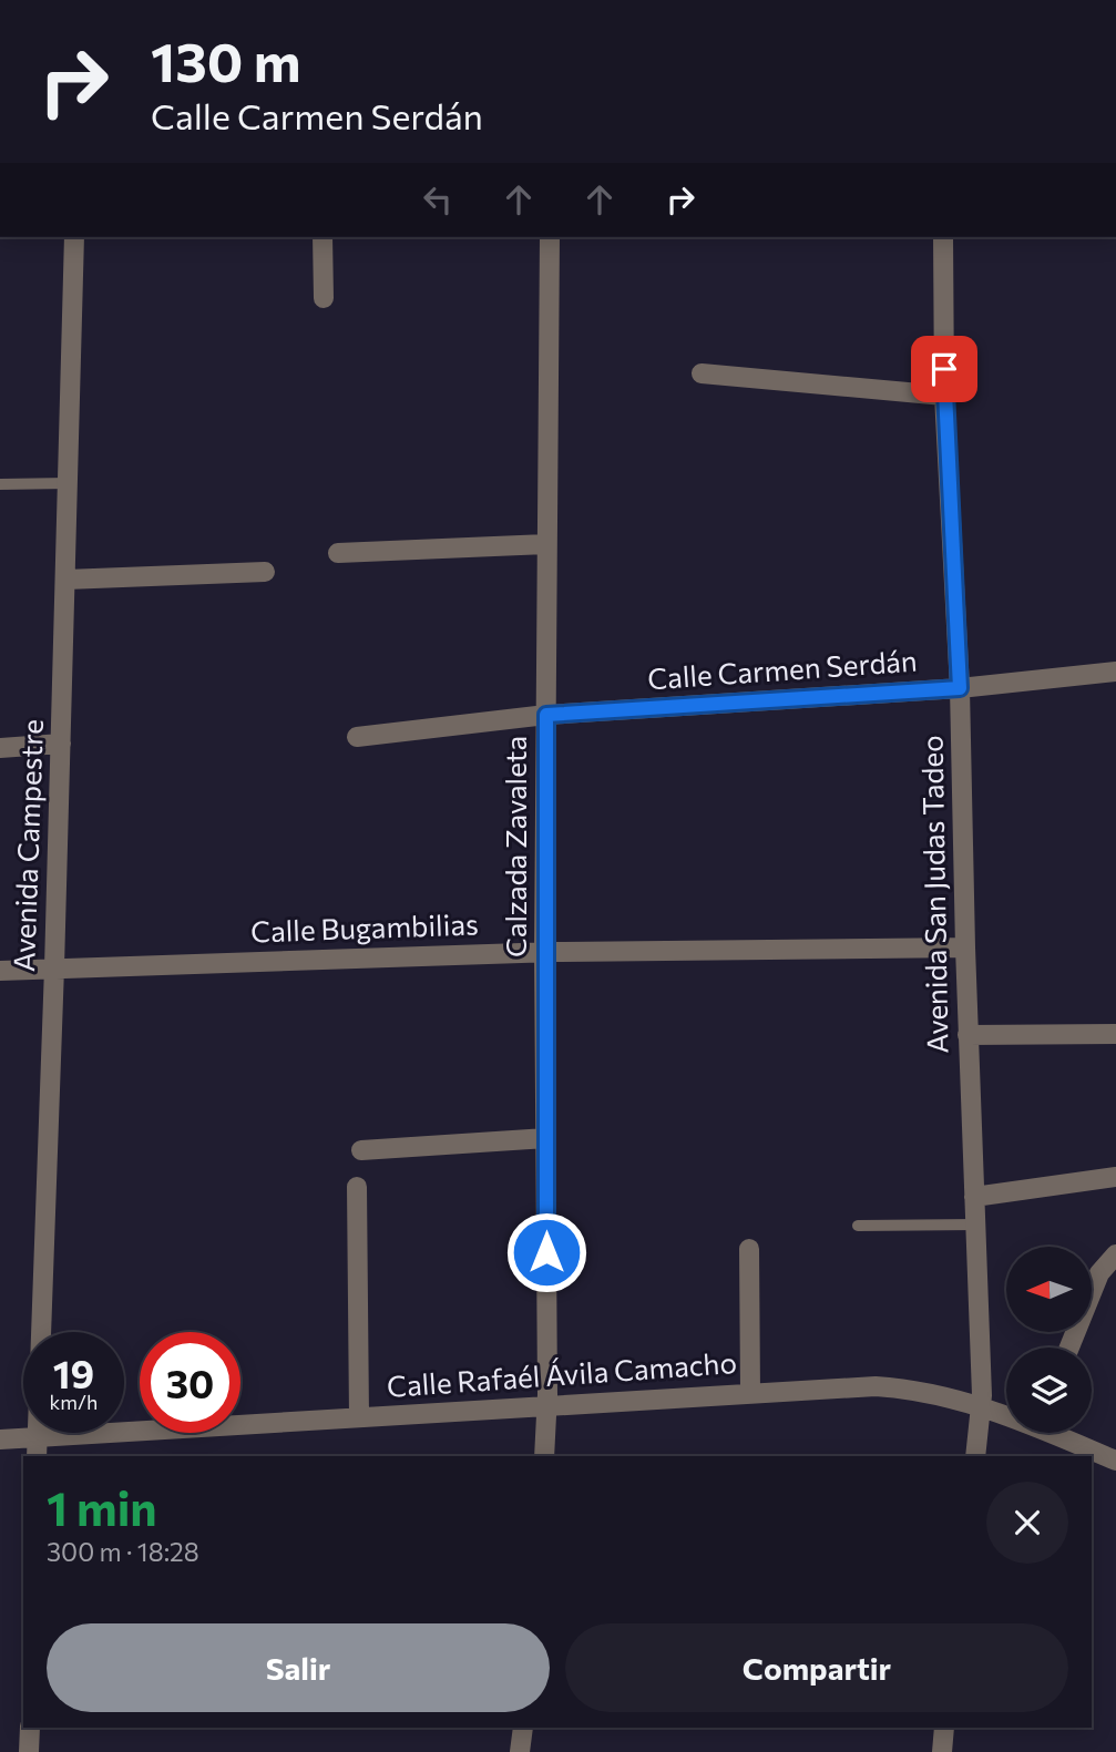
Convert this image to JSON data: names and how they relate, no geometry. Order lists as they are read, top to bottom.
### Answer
{
  "streets": {
    "street": [
      "Calle Carmen Serdán",
      "Avenida Campestre",
      "Calzada Zavaleta",
      "Avenida San Judas Tadeo",
      "Calle Bugambilias",
      "Calle Rafaél Ávila Camacho"
    ]
  },
  "crossings": [
    ["Calle Carmen Serdán", "Calzada Zavaleta"],
    ["Calle Carmen Serdán", "Avenida San Judas Tadeo"],
    ["Avenida Campestre", "Calle Bugambilias"],
    ["Avenida Campestre", "Calle Rafaél Ávila Camacho"],
    ["Calzada Zavaleta", "Calle Bugambilias"],
    ["Calzada Zavaleta", "Calle Rafaél Ávila Camacho"],
    ["Avenida San Judas Tadeo", "Calle Bugambilias"],
    ["Avenida San Judas Tadeo", "Calle Rafaél Ávila Camacho"]
  ],
  "north": "left",
  "page": {
    "turn": ["130 m", "Calle Carmen Serdán"],
    "speed": "19 km/h",
    "limit": "30",
    "heading": ["1 min", "300 m · 18:28"],
    "buttons": ["Salir", "Compartir"]
  }
}
